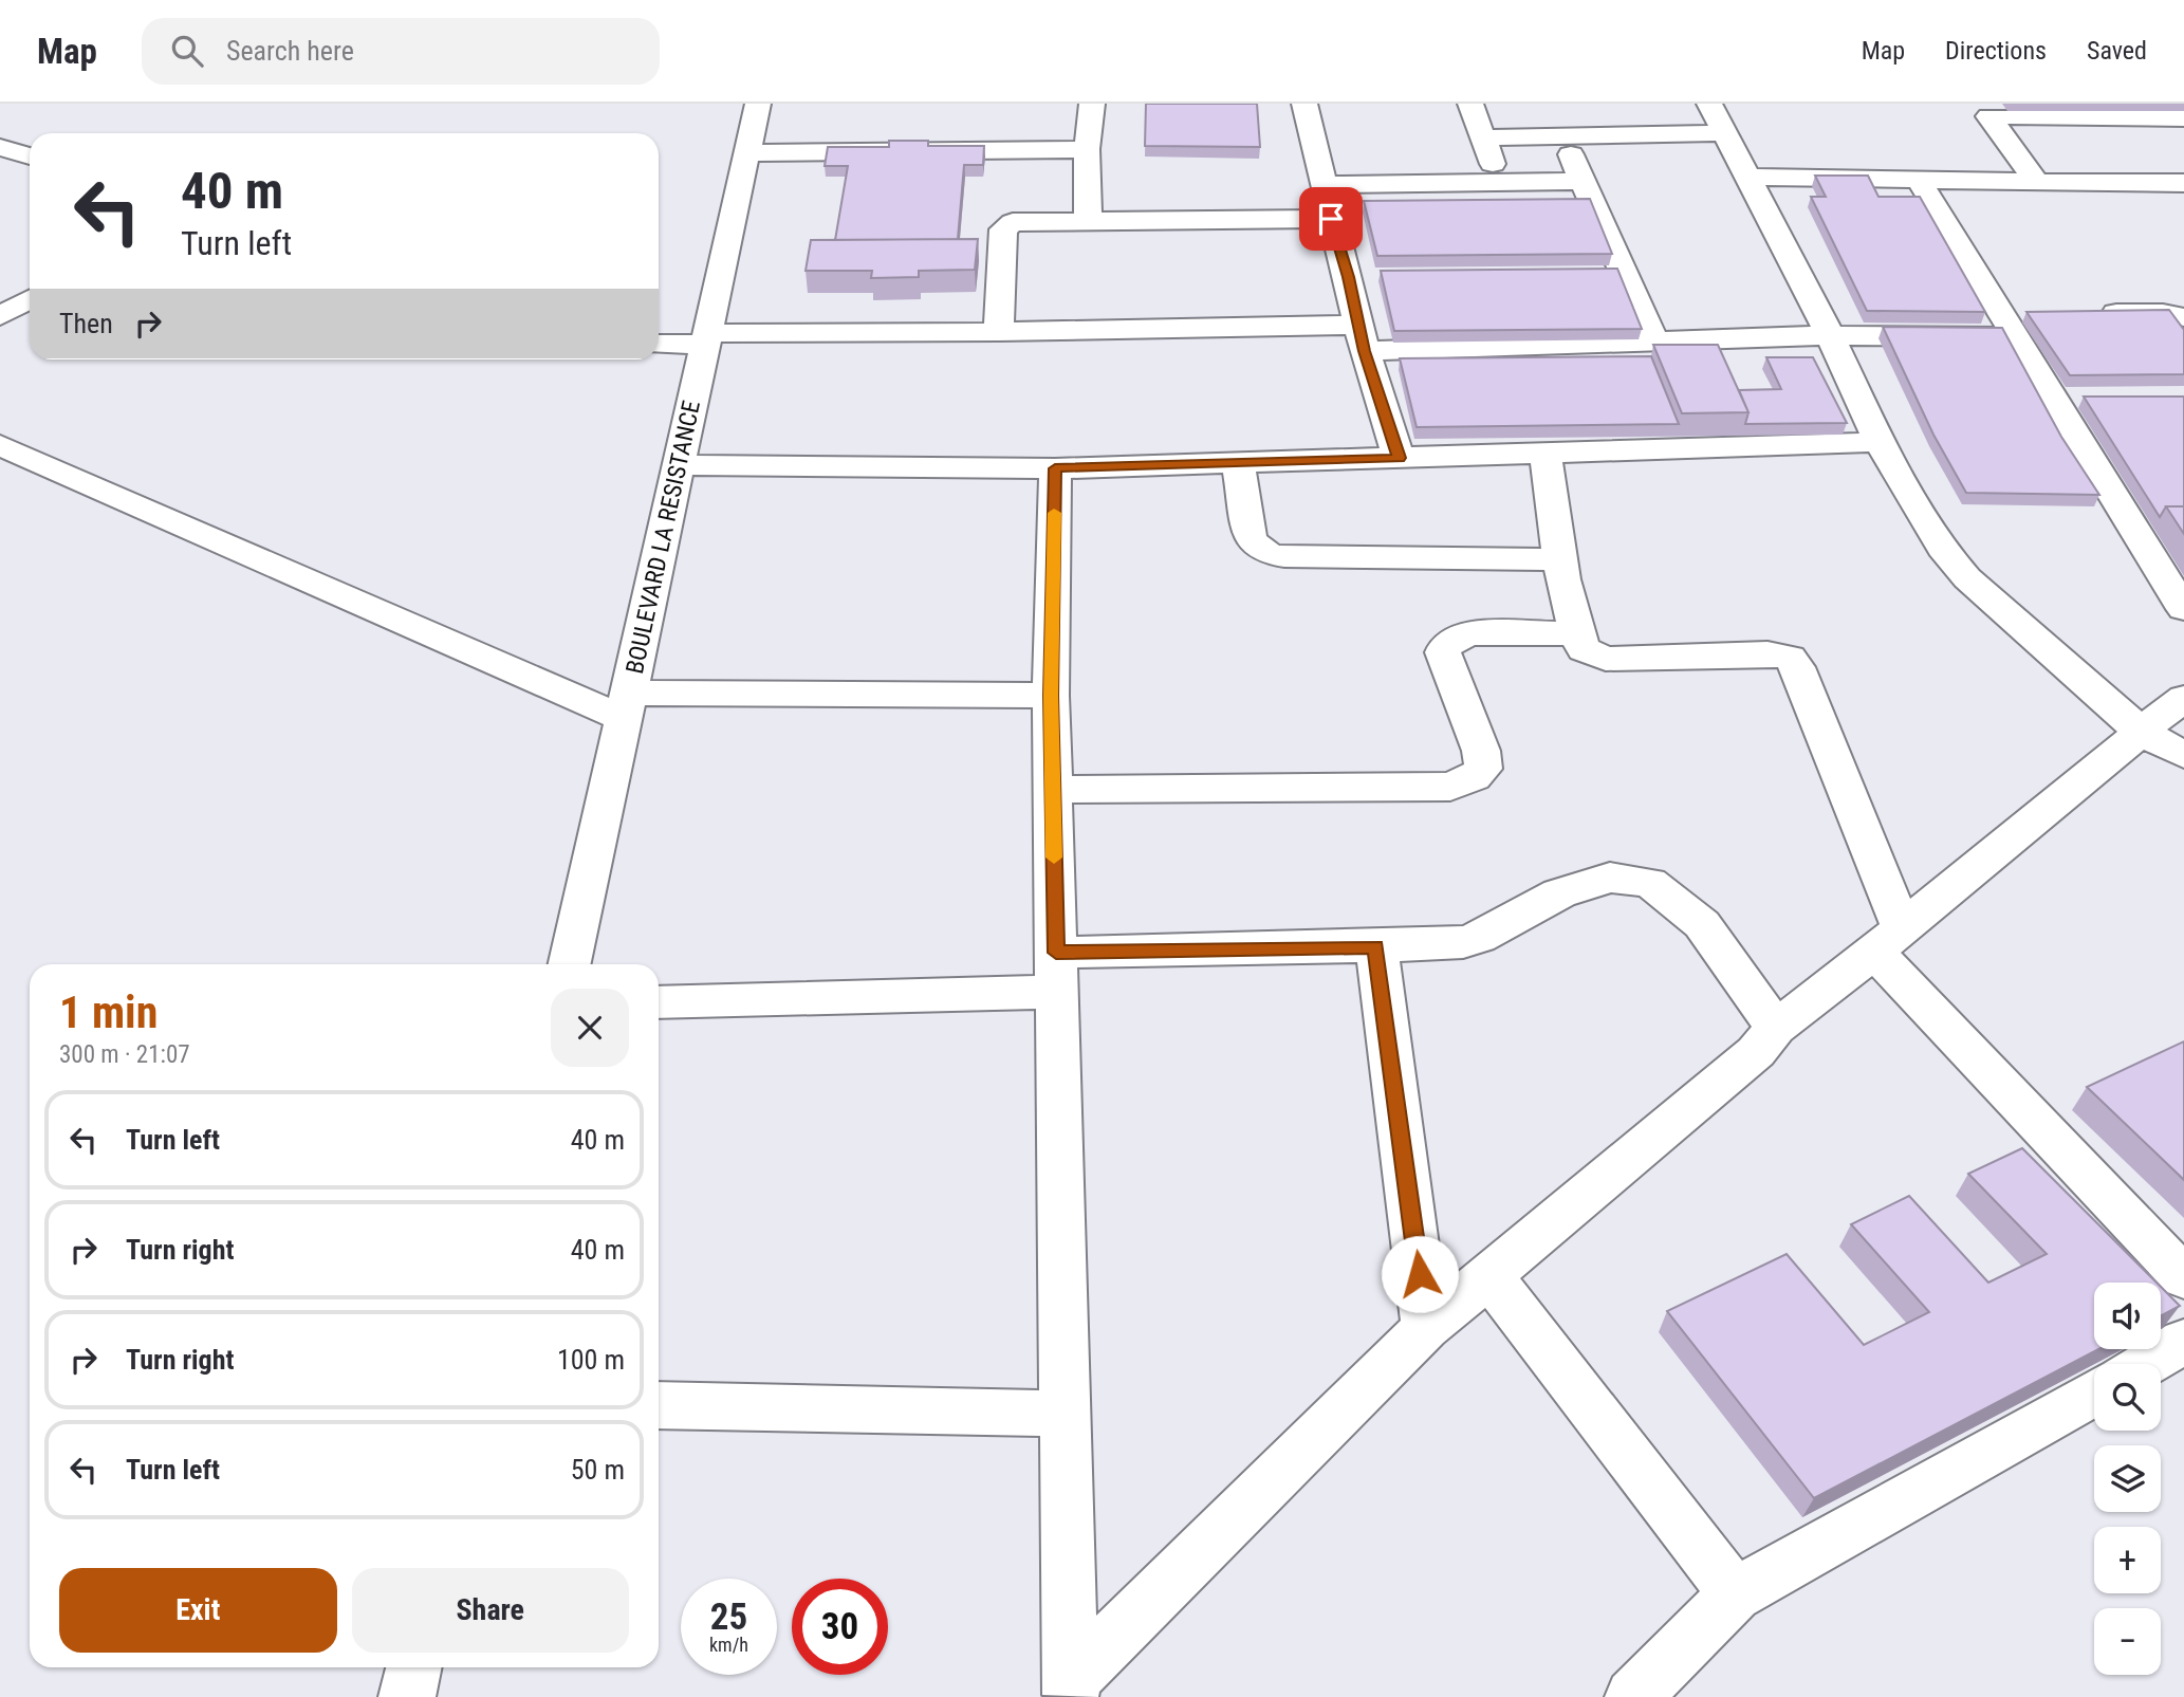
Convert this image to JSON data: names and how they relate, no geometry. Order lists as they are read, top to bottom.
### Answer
{
  "streets": {
    "street": ["BOULEVARD LA RESISTANCE"]
  },
  "page": {
    "header": "Map",
    "search": "Search here",
    "nav": ["Map", "Directions", "Saved"],
    "turn": ["40 m", "Turn left"],
    "then": "Then",
    "heading": ["1 min", "300 m · 21:07"],
    "list": [
      {
        "name": "Turn left",
        "value": "40 m"
      },
      {
        "name": "Turn right",
        "value": "40 m"
      },
      {
        "name": "Turn right",
        "value": "100 m"
      },
      {
        "name": "Turn left",
        "value": "50 m"
      }
    ],
    "map_buttons": ["+", "−"],
    "buttons": ["Exit", "Share"],
    "speed": "25 km/h",
    "limit": "30"
  }
}
